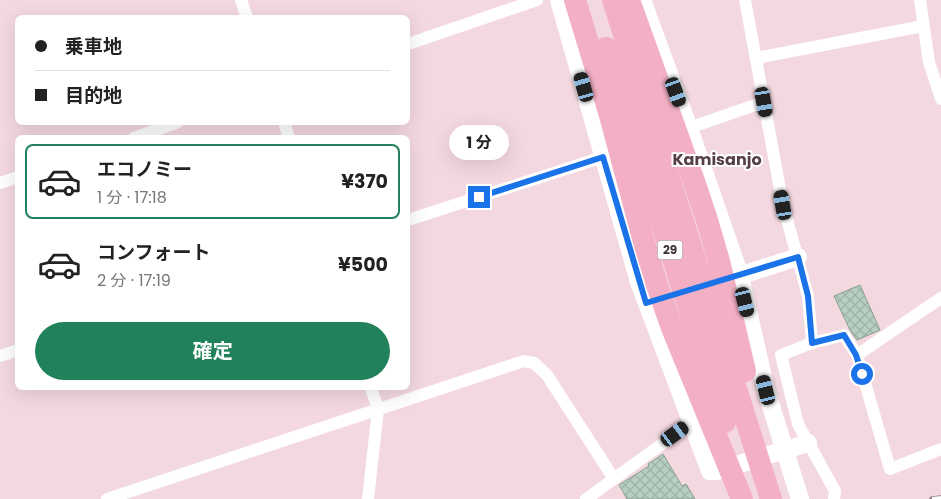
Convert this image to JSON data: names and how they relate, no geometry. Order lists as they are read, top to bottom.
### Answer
{
  "streets": {
    "highway": ["29"]
  },
  "districts": ["Kamisanjo"],
  "page": {
    "banner": ["乗車地", "目的地"],
    "bubble": "1 分",
    "list": [
      {
        "name": "エコノミー",
        "note": "1 分 · 17:18",
        "value": "¥370"
      },
      {
        "name": "コンフォート",
        "note": "2 分 · 17:19",
        "value": "¥500"
      }
    ],
    "buttons": "確定"
  }
}
